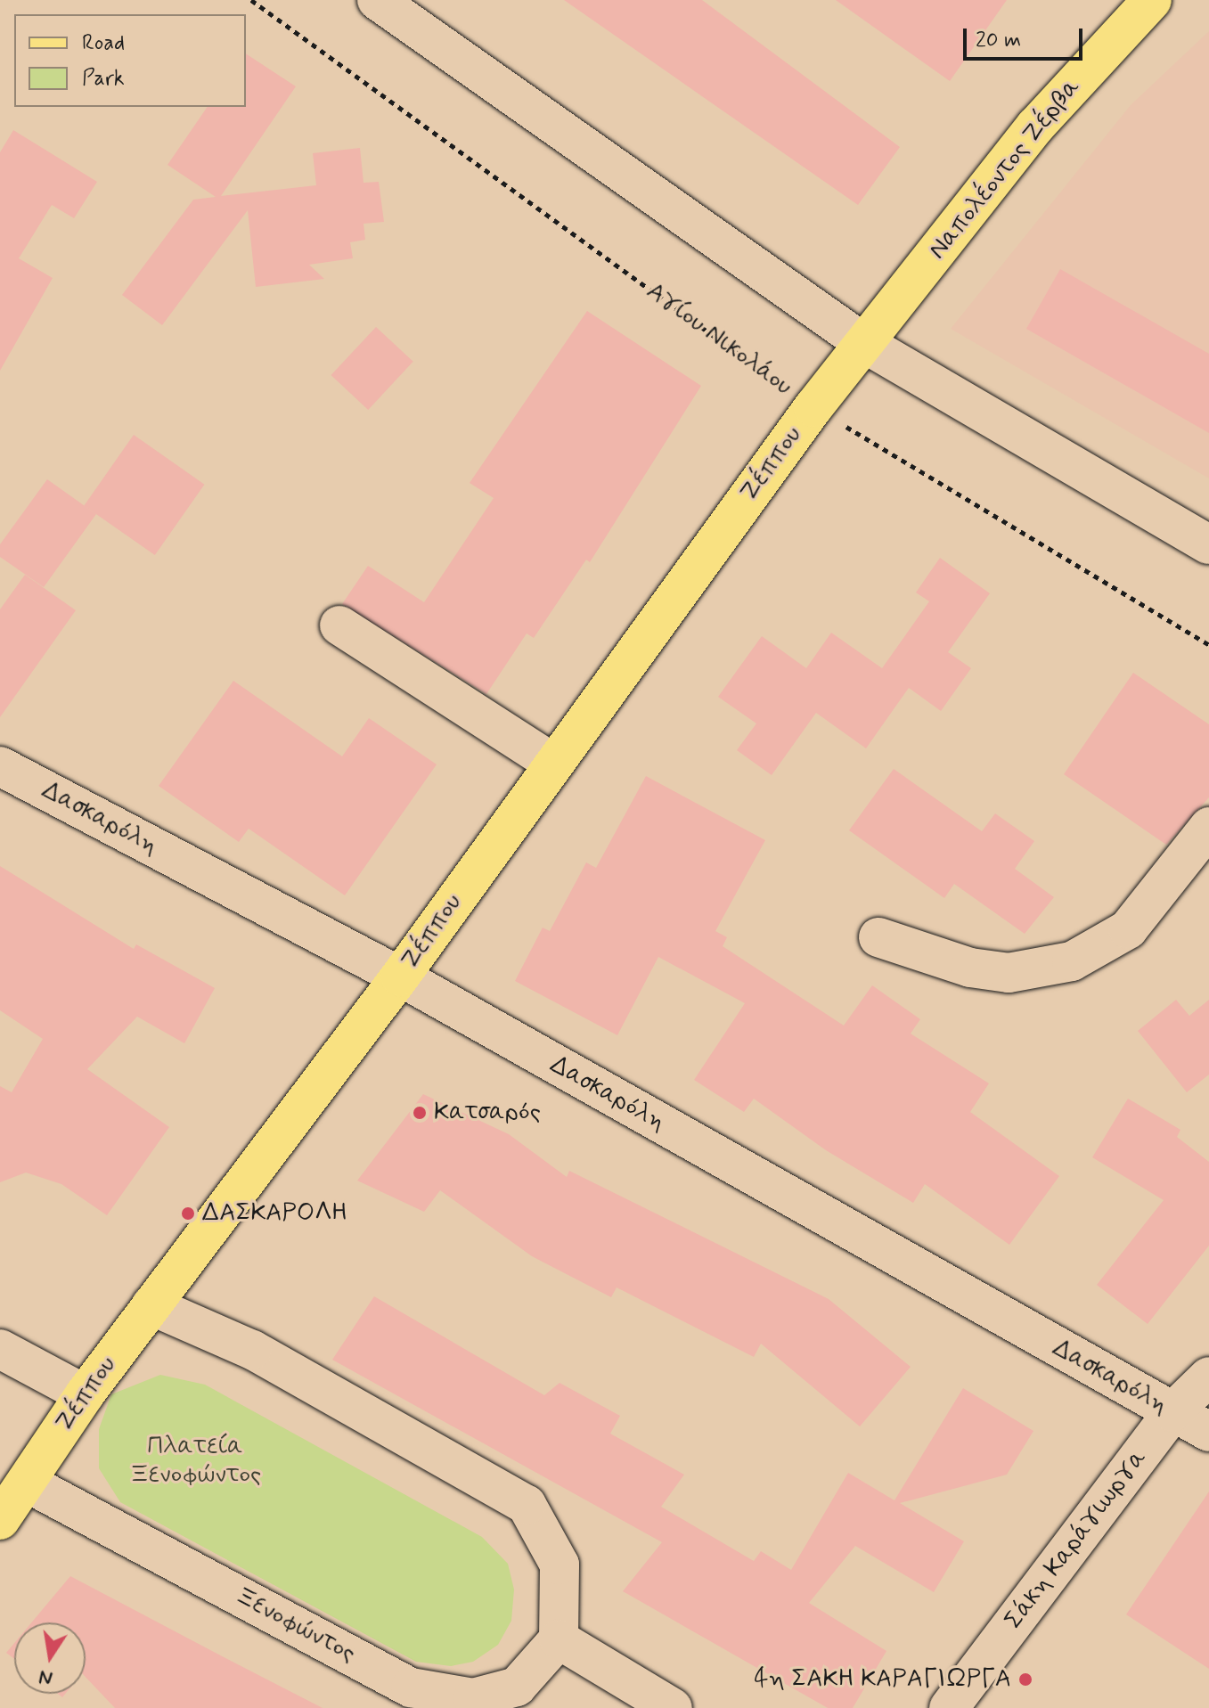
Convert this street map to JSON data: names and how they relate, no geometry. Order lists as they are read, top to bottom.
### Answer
{
  "streets": {
    "main road": ["Ναπολέοντος Ζέρβα", "Ζέππου"],
    "street": ["Δασκαρόλη", "Σάκη Καράγιωργα", "Ξενοφώντος"],
    "path": ["Αγίου Νικολάου"]
  },
  "crossings": [
    ["Ναπολέοντος Ζέρβα", "Ζέππου"],
    ["Αγίου Νικολάου", "Ζέππου"],
    ["Ζέππου", "Δασκαρόλη"],
    ["Ζέππου", "Ξενοφώντος"],
    ["Δασκαρόλη", "Σάκη Καράγιωργα"]
  ],
  "parks": ["Πλατεία Ξενοφώντος"],
  "places": ["Κατσαρός", "ΔΑΣΚΑΡΟΛΗ", "4η ΣΑΚΗ ΚΑΡΑΓΙΩΡΓΑ"],
  "legend": ["Road", "Park"],
  "scale_bar": "20 m",
  "north": "bottom"
}
